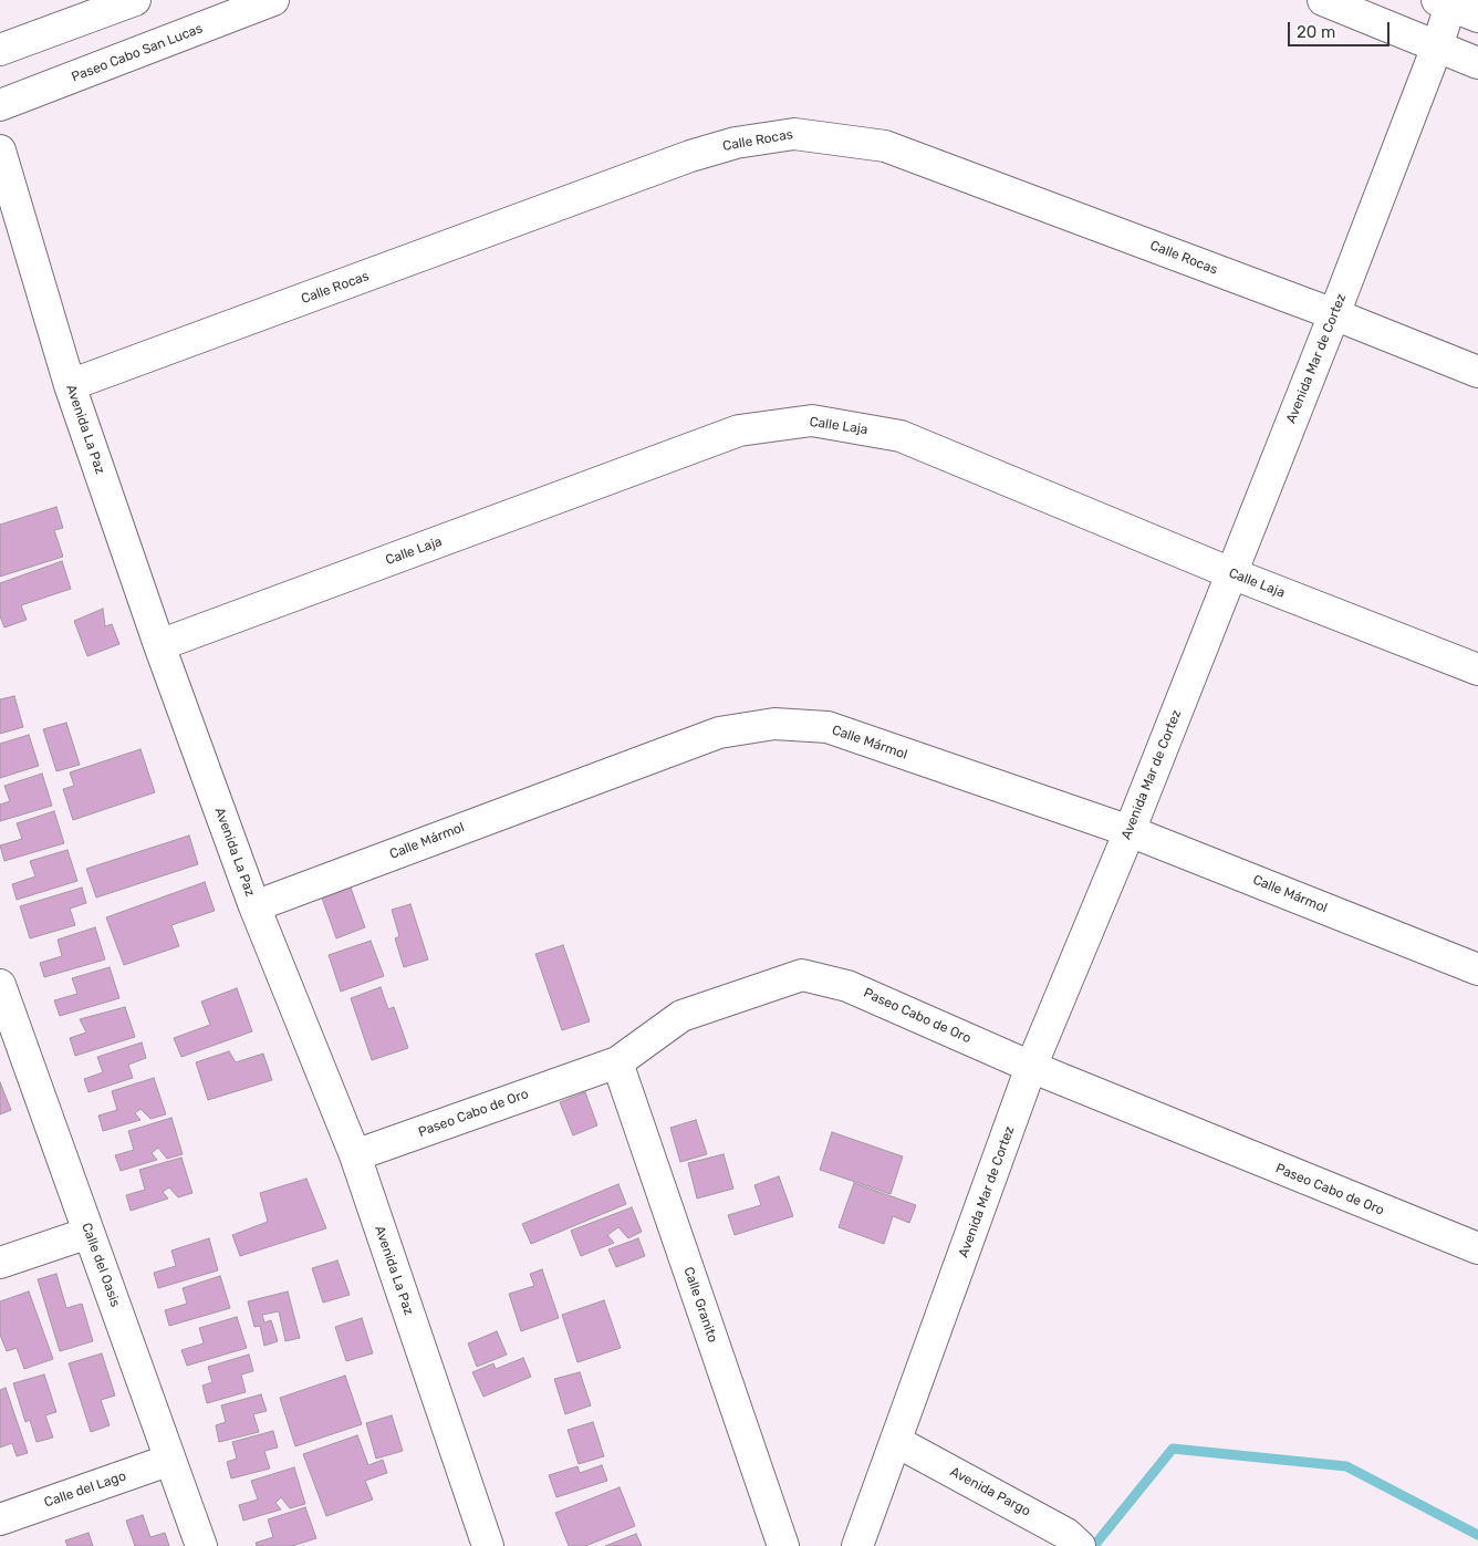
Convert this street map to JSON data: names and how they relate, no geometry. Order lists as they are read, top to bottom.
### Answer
{
  "streets": {
    "street": [
      "Paseo Cabo San Lucas",
      "Calle Rocas",
      "Avenida Mar de Cortez",
      "Calle Laja",
      "Avenida La Paz",
      "Calle Mármol",
      "Paseo Cabo de Oro",
      "Calle del Oasis",
      "Calle Granito",
      "Calle del Lago",
      "Avenida Pargo"
    ]
  },
  "crossings": [
    ["Calle Rocas", "Avenida Mar de Cortez"],
    ["Calle Rocas", "Avenida La Paz"],
    ["Avenida Mar de Cortez", "Calle Laja"],
    ["Avenida Mar de Cortez", "Calle Mármol"],
    ["Avenida Mar de Cortez", "Paseo Cabo de Oro"],
    ["Avenida Mar de Cortez", "Avenida Pargo"],
    ["Calle Laja", "Avenida La Paz"],
    ["Avenida La Paz", "Calle Mármol"],
    ["Avenida La Paz", "Paseo Cabo de Oro"],
    ["Paseo Cabo de Oro", "Calle Granito"],
    ["Calle del Oasis", "Calle del Lago"]
  ],
  "scale_bar": "20 m"
}
